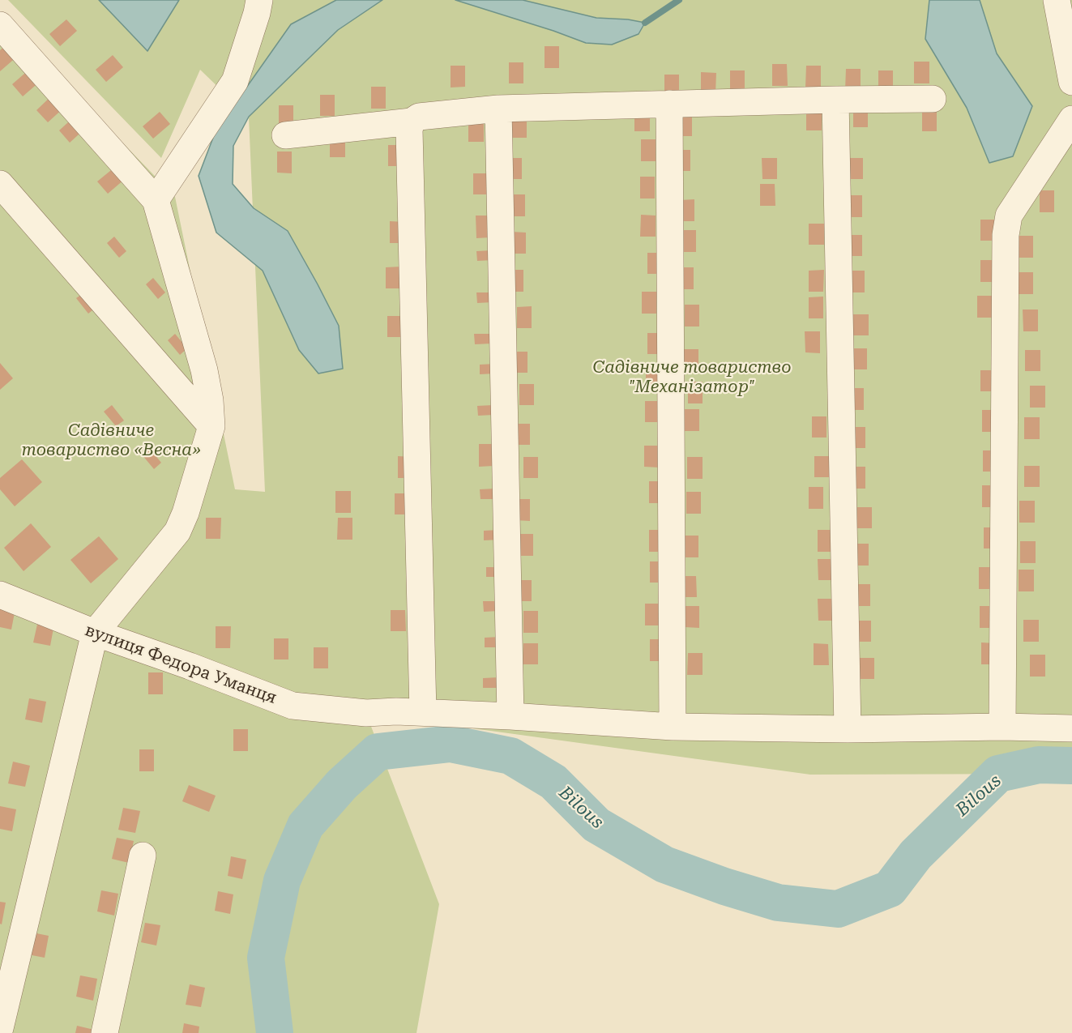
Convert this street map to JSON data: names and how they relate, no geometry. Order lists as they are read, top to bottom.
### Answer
{
  "streets": {
    "street": ["вулиця Федора Уманця"]
  },
  "water": ["Bilous"],
  "parks": ["Садівниче товариство \"Механізатор\"", "Садівниче товариство «Весна»"]
}
